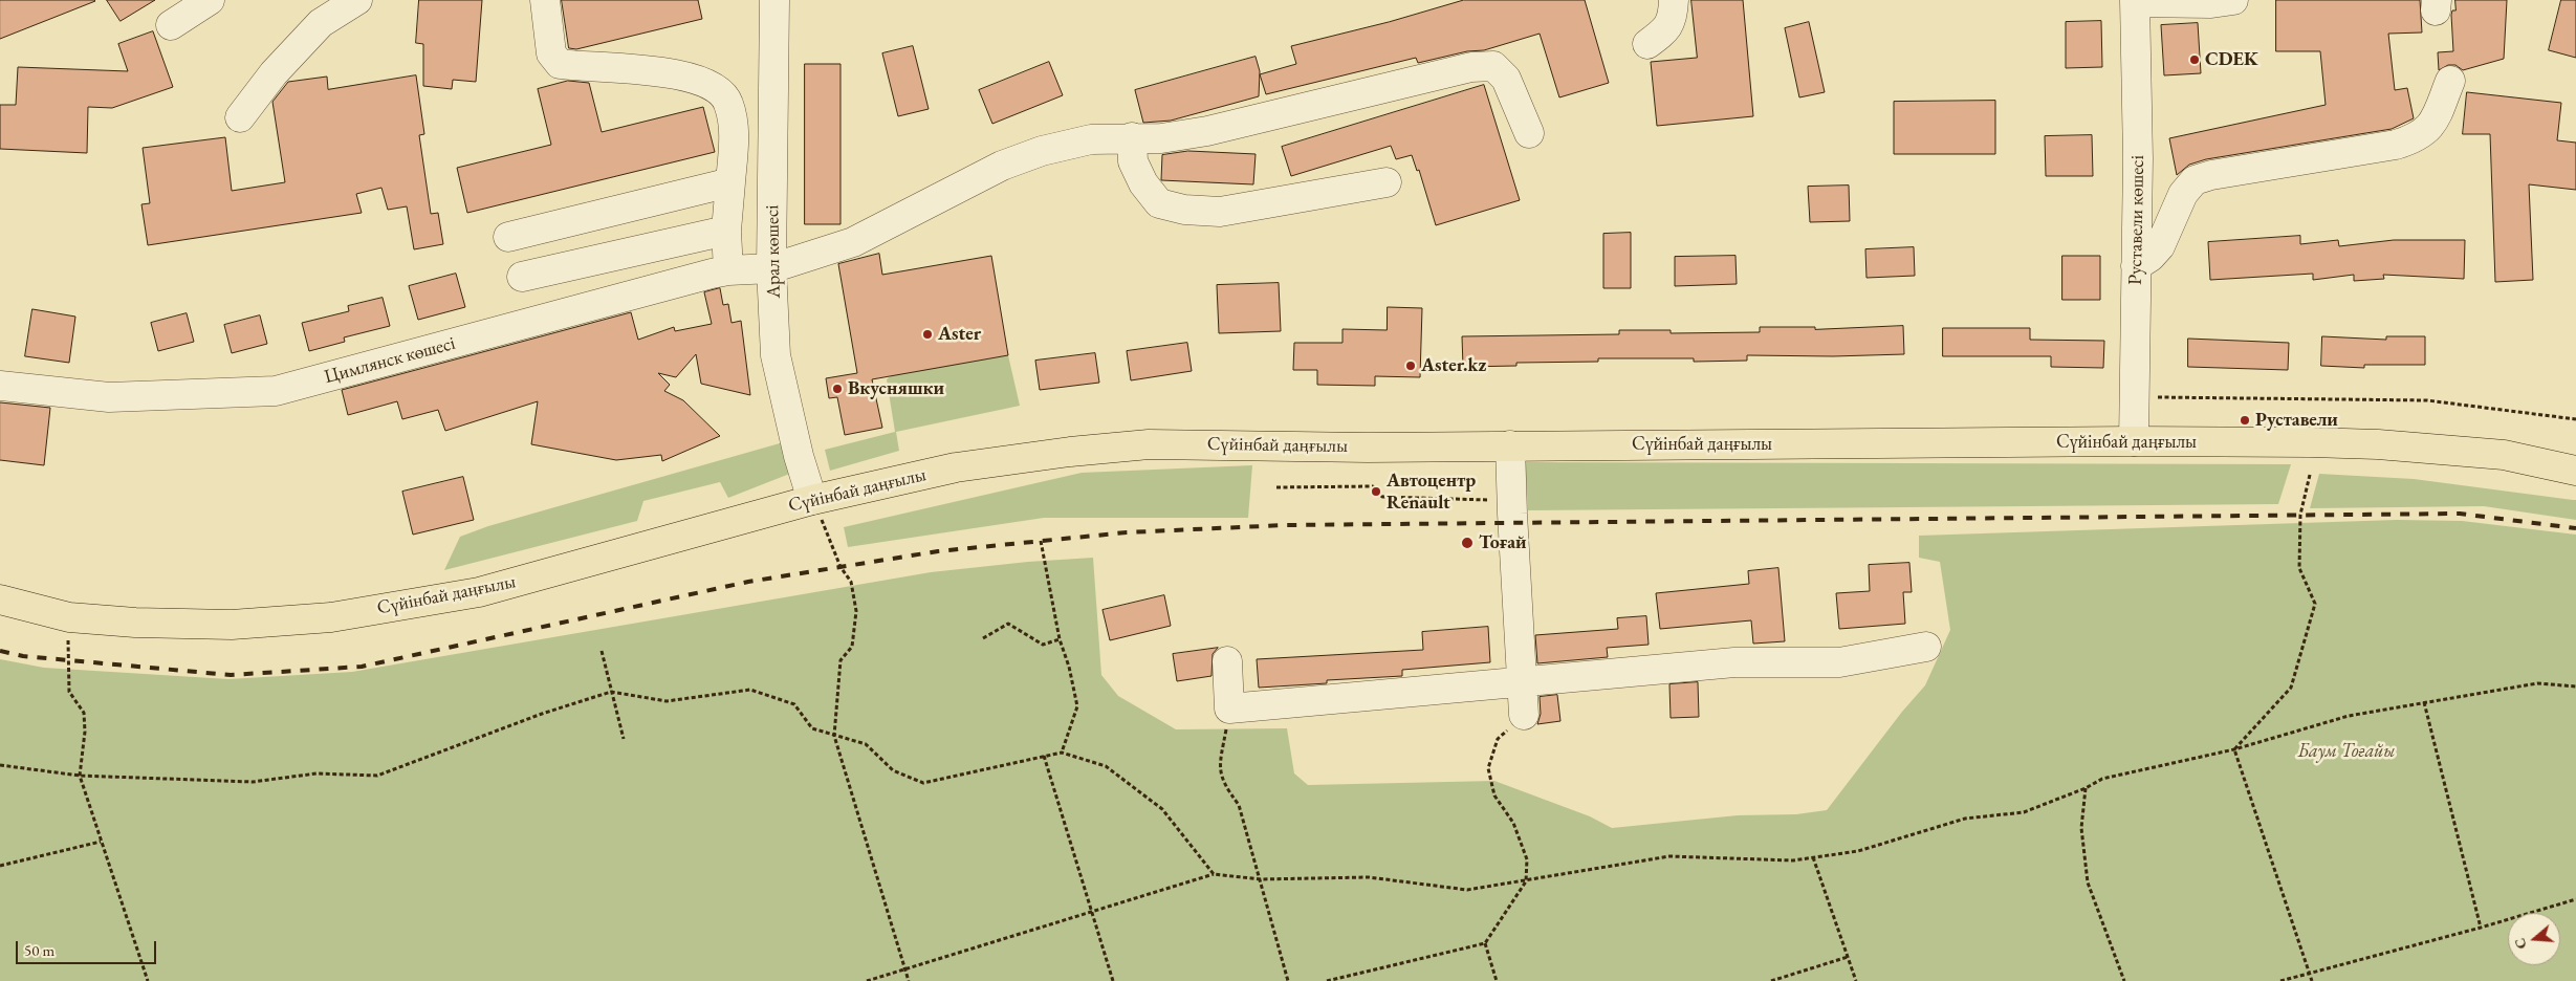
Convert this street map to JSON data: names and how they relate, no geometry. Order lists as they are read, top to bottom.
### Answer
{
  "streets": {
    "main road": ["Сүйінбай даңғылы"],
    "street": ["Руставели көшесі", "Арал көшесі", "Цимлянск көшесі"]
  },
  "crossings": [
    ["Руставели көшесі", "Сүйінбай даңғылы"],
    ["Арал көшесі", "Цимлянск көшесі"],
    ["Арал көшесі", "Сүйінбай даңғылы"]
  ],
  "parks": ["Баум Тоғайы"],
  "places": [
    "CDEK",
    "Aster",
    "Aster.kz",
    "Вкусняшки",
    "Руставели",
    "Автоцентр Renault",
    "Тоғай"
  ],
  "scale_bar": "50 m",
  "north": "left"
}
